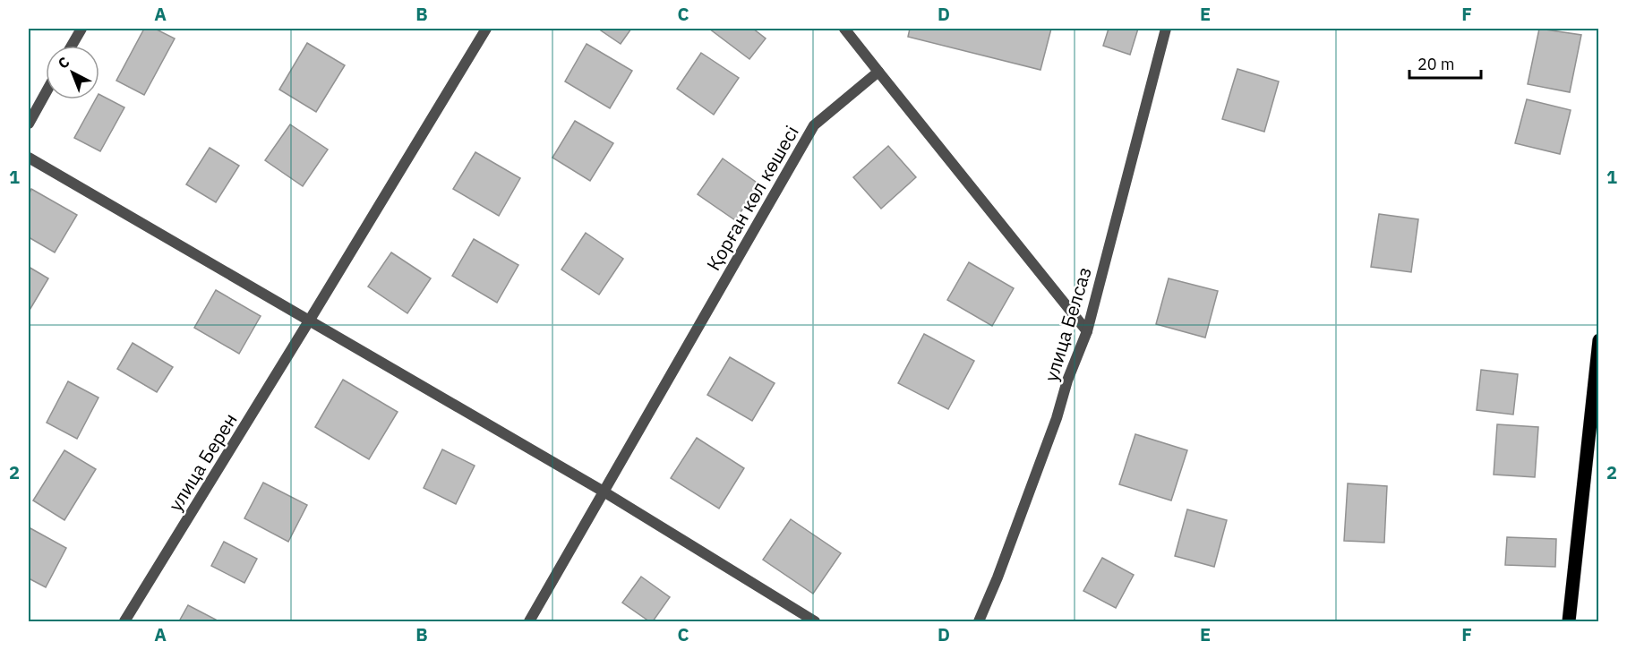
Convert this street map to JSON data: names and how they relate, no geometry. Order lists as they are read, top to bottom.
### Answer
{
  "streets": {
    "street": ["Қорған көл көшесі", "улица Белсаз", "улица Берен"]
  },
  "scale_bar": "20 m",
  "north": "top left",
  "grid": {
    "columns": [
      "A",
      "B",
      "C",
      "D",
      "E",
      "F"
    ],
    "rows": ["1", "2"]
  }
}
